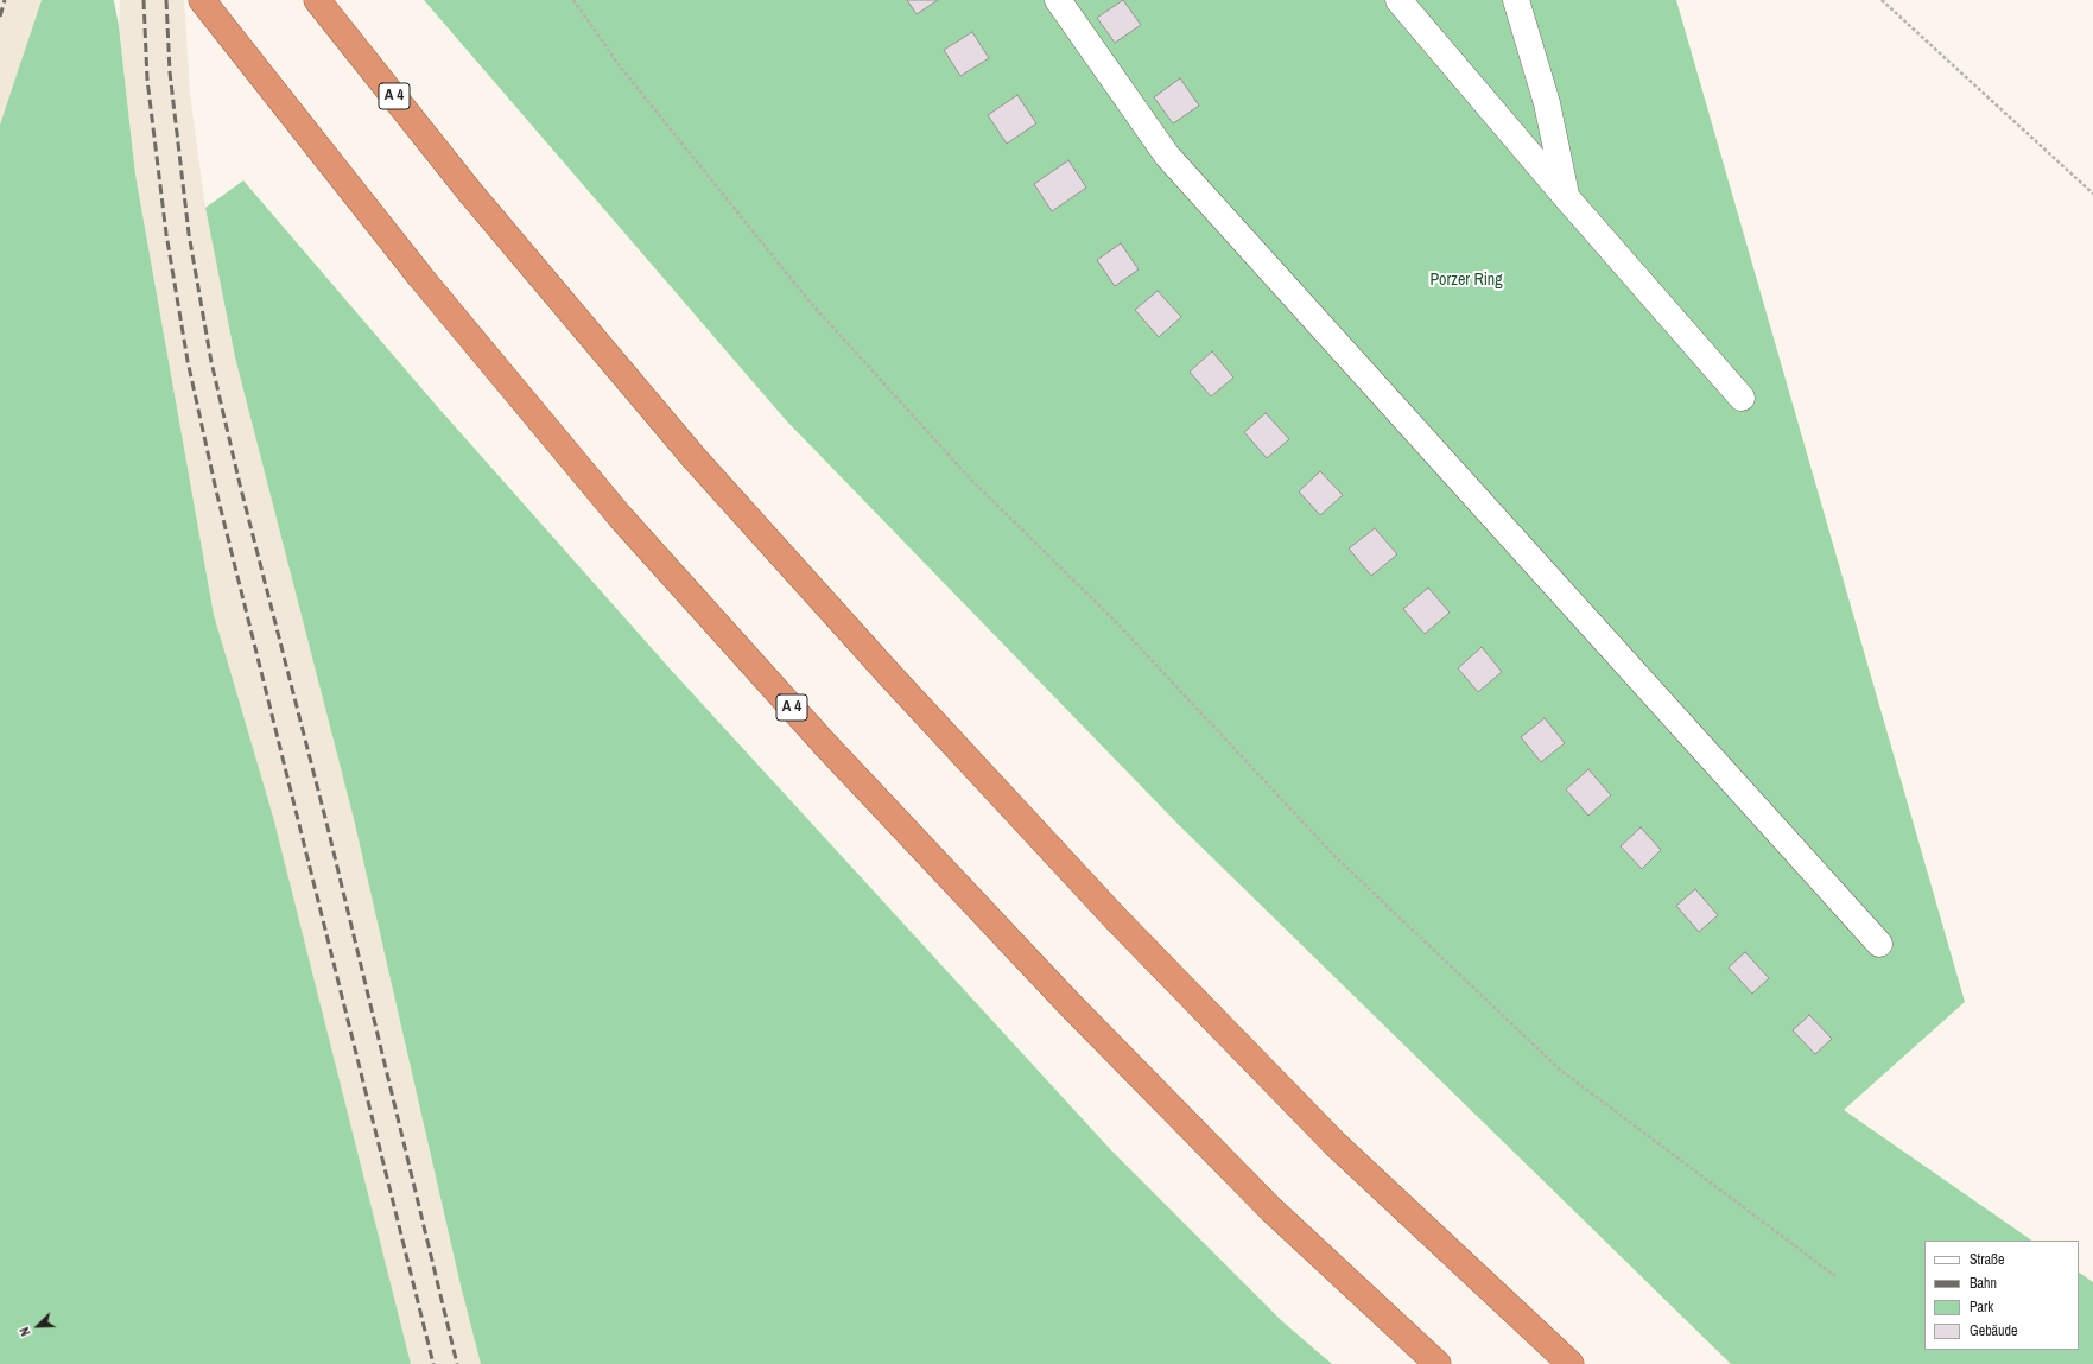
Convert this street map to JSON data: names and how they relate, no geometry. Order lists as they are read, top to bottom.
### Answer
{
  "streets": {
    "highway": ["A 4"]
  },
  "parks": ["Porzer Ring"],
  "legend": [
    "Straße",
    "Bahn",
    "Park",
    "Gebäude"
  ],
  "north": "bottom left"
}
